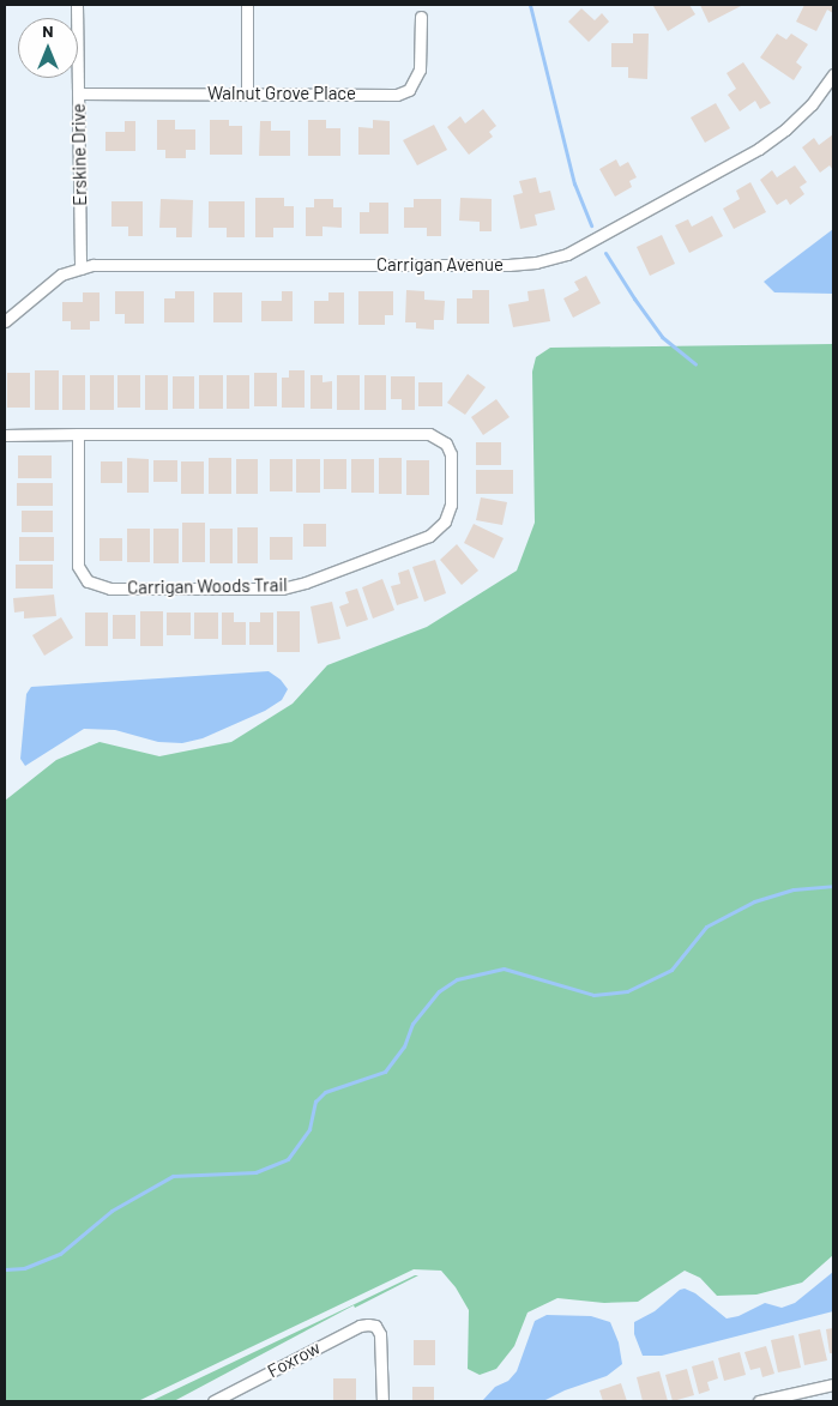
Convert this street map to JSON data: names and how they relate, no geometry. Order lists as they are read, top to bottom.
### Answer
{
  "streets": {
    "street": [
      "Walnut Grove Place",
      "Erskine Drive",
      "Carrigan Avenue",
      "Carrigan Woods Trail",
      "Foxrow"
    ]
  },
  "crossings": [
    ["Walnut Grove Place", "Erskine Drive"],
    ["Erskine Drive", "Carrigan Avenue"]
  ],
  "north": "top"
}
